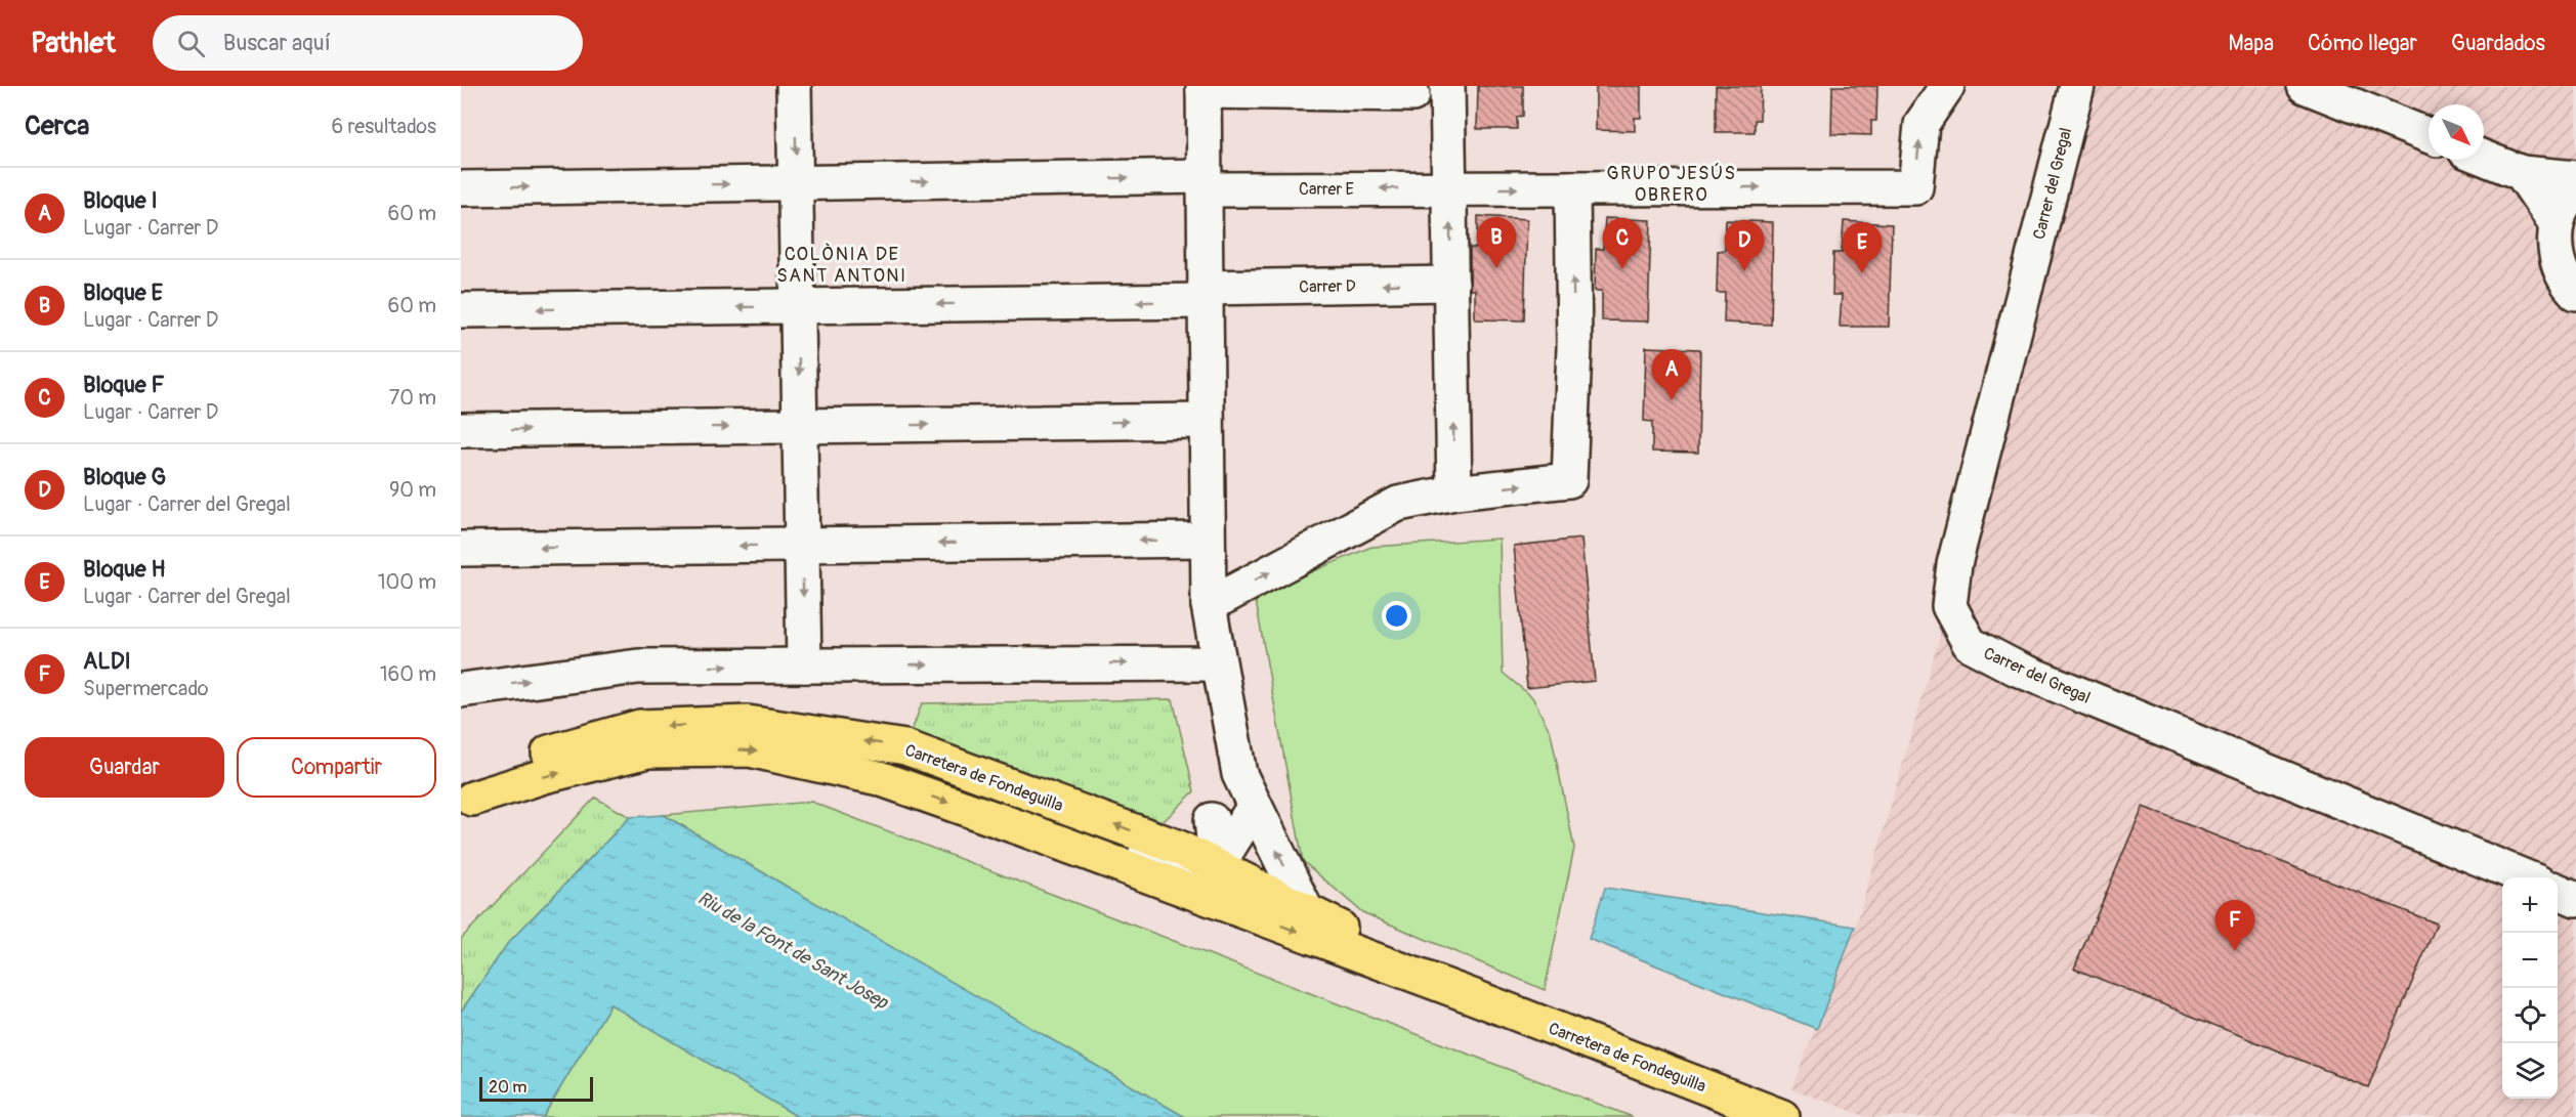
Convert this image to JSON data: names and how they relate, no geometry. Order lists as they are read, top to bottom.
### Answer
{
  "streets": {
    "main road": ["Carretera de Fondeguilla"],
    "street": ["Carrer del Gregal", "Carrer E", "Carrer D"]
  },
  "districts": ["GRUPO JESÚS OBRERO", "COLÒNIA DE SANT ANTONI"],
  "water": ["Riu de la Font de Sant Josep"],
  "scale_bar": "20 m",
  "north": "bottom right",
  "page": {
    "header": "Pathlet",
    "search": "Buscar aquí",
    "nav": ["Mapa", "Cómo llegar", "Guardados"],
    "heading": ["Cerca", "6 resultados"],
    "list": [
      {
        "mark": "A",
        "name": "Bloque I",
        "note": "Lugar · Carrer D",
        "value": "60 m"
      },
      {
        "mark": "B",
        "name": "Bloque E",
        "note": "Lugar · Carrer D",
        "value": "60 m"
      },
      {
        "mark": "C",
        "name": "Bloque F",
        "note": "Lugar · Carrer D",
        "value": "70 m"
      },
      {
        "mark": "D",
        "name": "Bloque G",
        "note": "Lugar · Carrer del Gregal",
        "value": "90 m"
      },
      {
        "mark": "E",
        "name": "Bloque H",
        "note": "Lugar · Carrer del Gregal",
        "value": "100 m"
      },
      {
        "mark": "F",
        "name": "ALDI",
        "note": "Supermercado",
        "value": "160 m"
      }
    ],
    "pins": [
      "B",
      "C",
      "D",
      "E",
      "A",
      "F"
    ],
    "buttons": ["Guardar", "Compartir"],
    "map_buttons": ["+", "−"],
    "scale": "20 m"
  }
}
